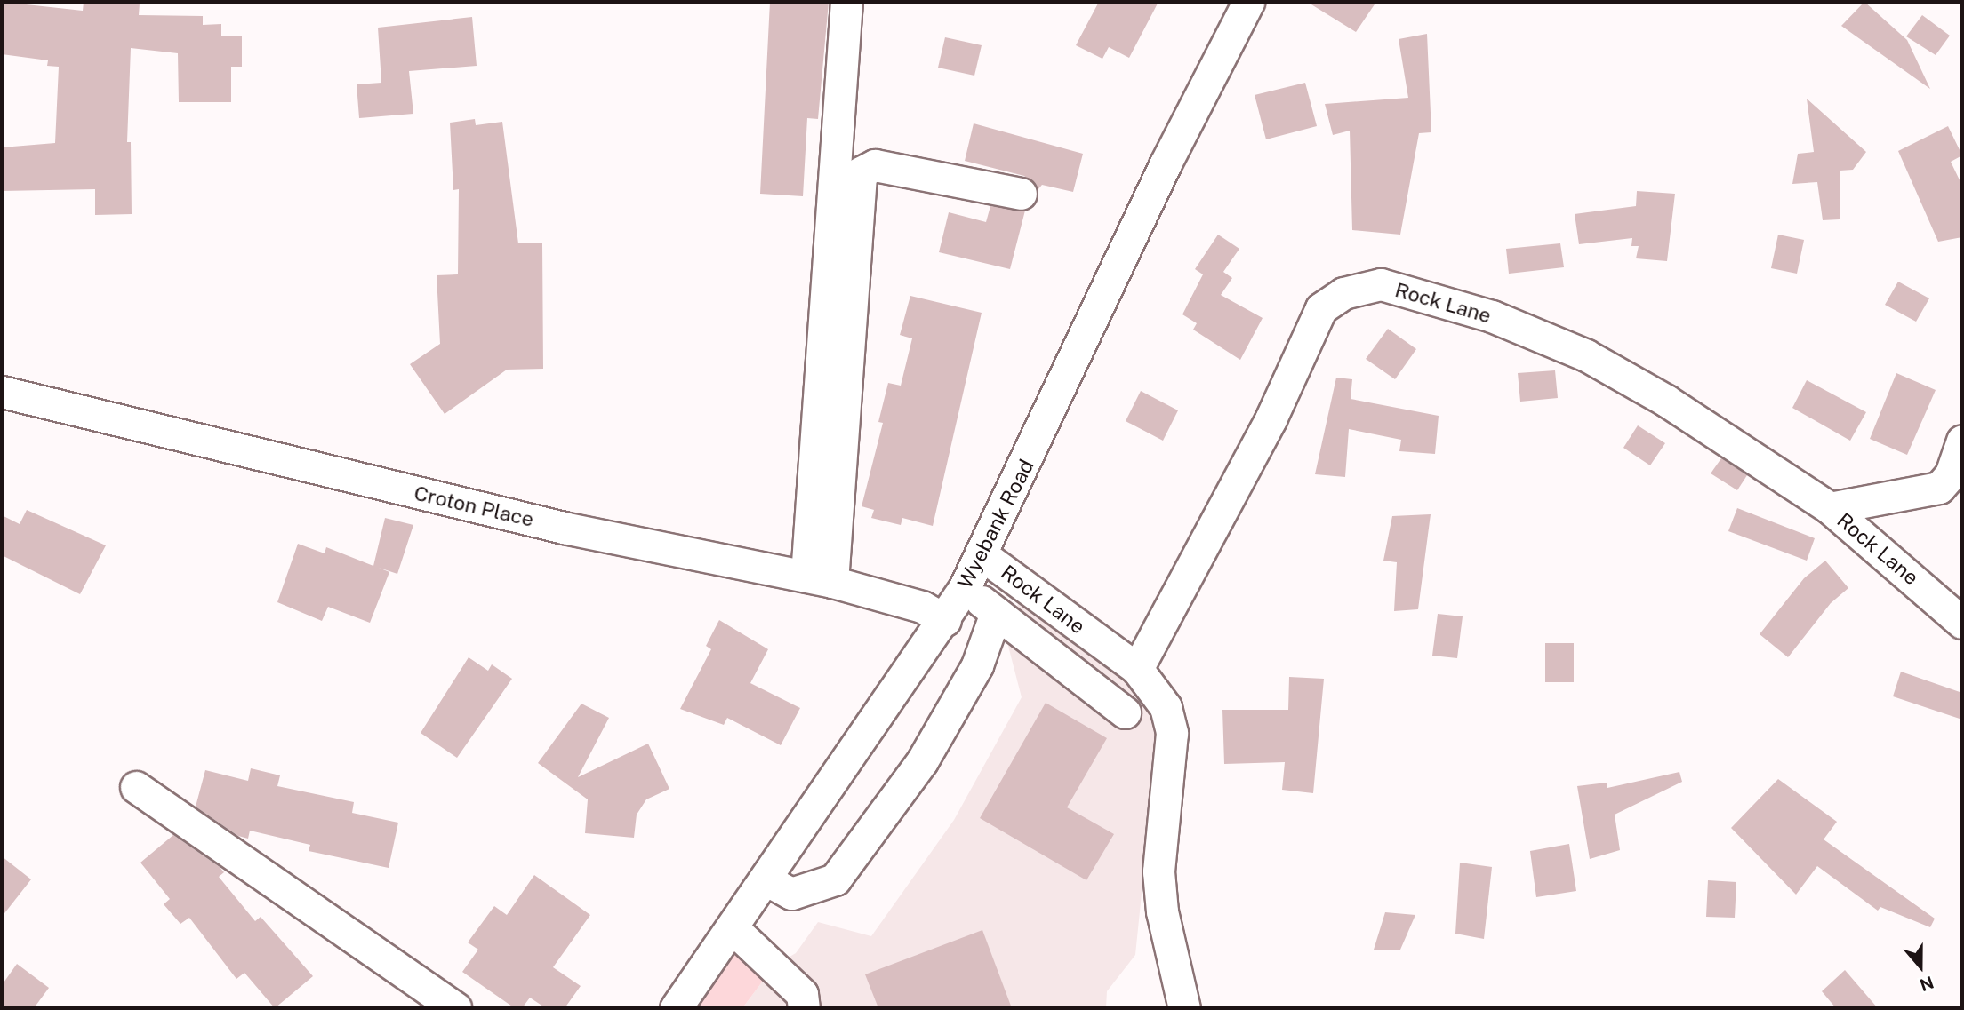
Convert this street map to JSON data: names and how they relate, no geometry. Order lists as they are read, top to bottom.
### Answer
{
  "streets": {
    "street": ["Rock Lane", "Croton Place", "Wyebank Road"]
  },
  "crossings": [
    ["Rock Lane", "Wyebank Road"],
    ["Croton Place", "Wyebank Road"]
  ],
  "north": "bottom"
}
